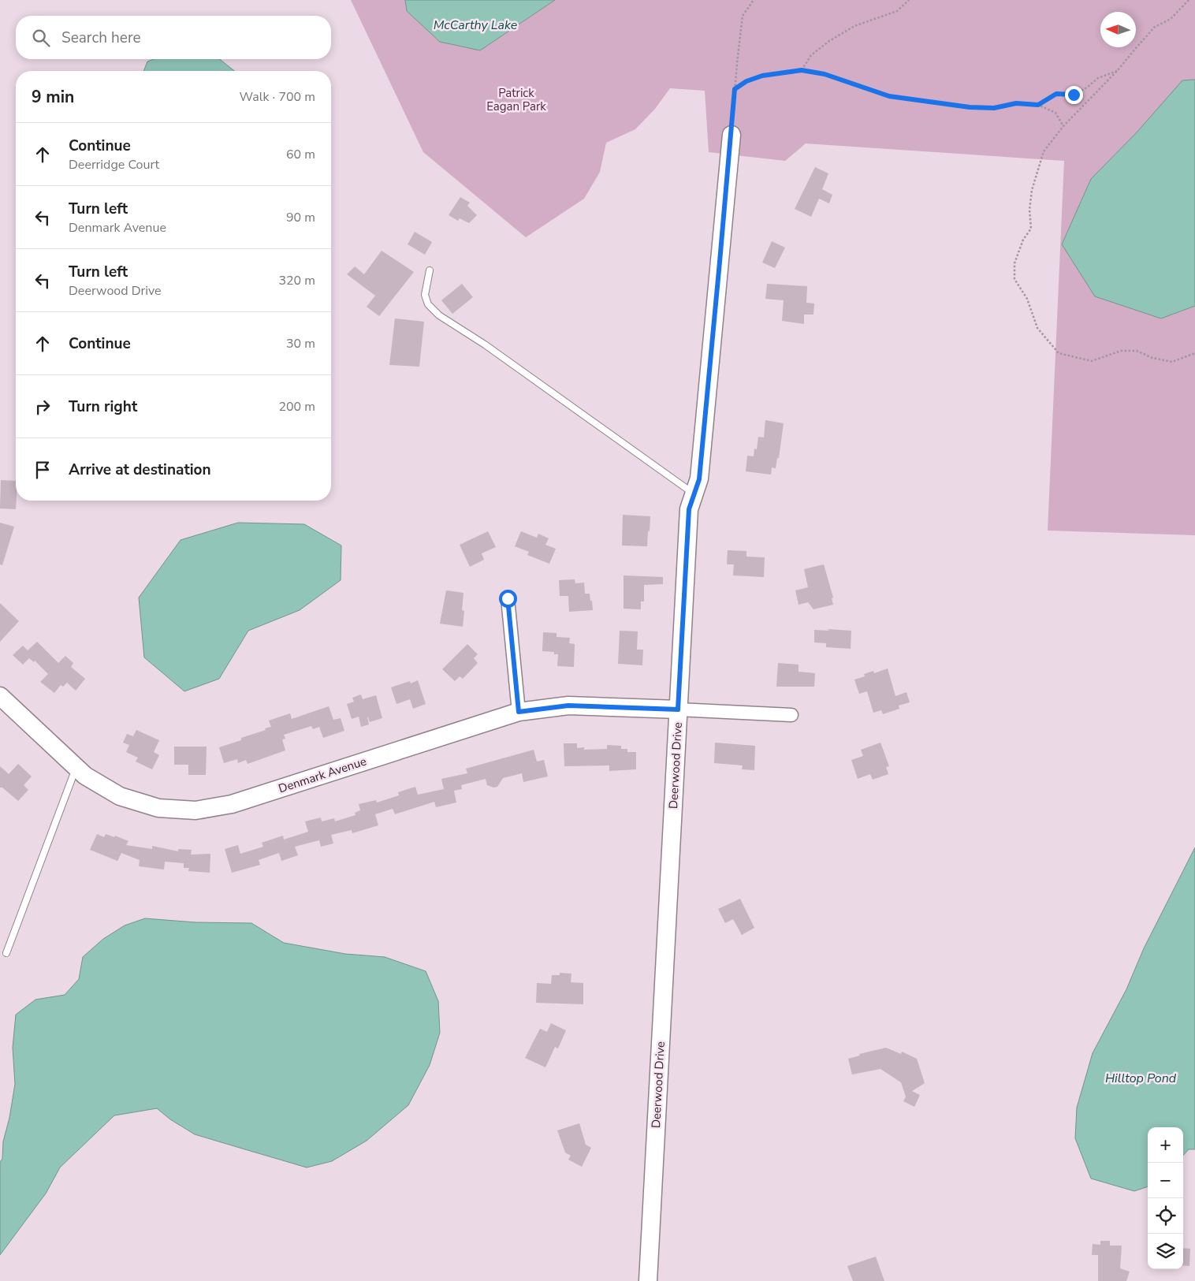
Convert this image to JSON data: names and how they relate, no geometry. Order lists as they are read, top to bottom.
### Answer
{
  "streets": {
    "street": ["Deerwood Drive", "Denmark Avenue"]
  },
  "crossings": [
    ["Deerwood Drive", "Denmark Avenue"]
  ],
  "water": ["McCarthy Lake", "Hilltop Pond"],
  "parks": ["Patrick Eagan Park"],
  "north": "left",
  "page": {
    "search": "Search here",
    "heading": ["9 min", "Walk · 700 m"],
    "list": [
      ["Continue", "Deerridge Court", "60 m"],
      ["Turn left", "Denmark Avenue", "90 m"],
      ["Turn left", "Deerwood Drive", "320 m"],
      ["Continue", "30 m"],
      ["Turn right", "200 m"],
      "Arrive at destination"
    ],
    "map_buttons": ["+", "−"]
  }
}
